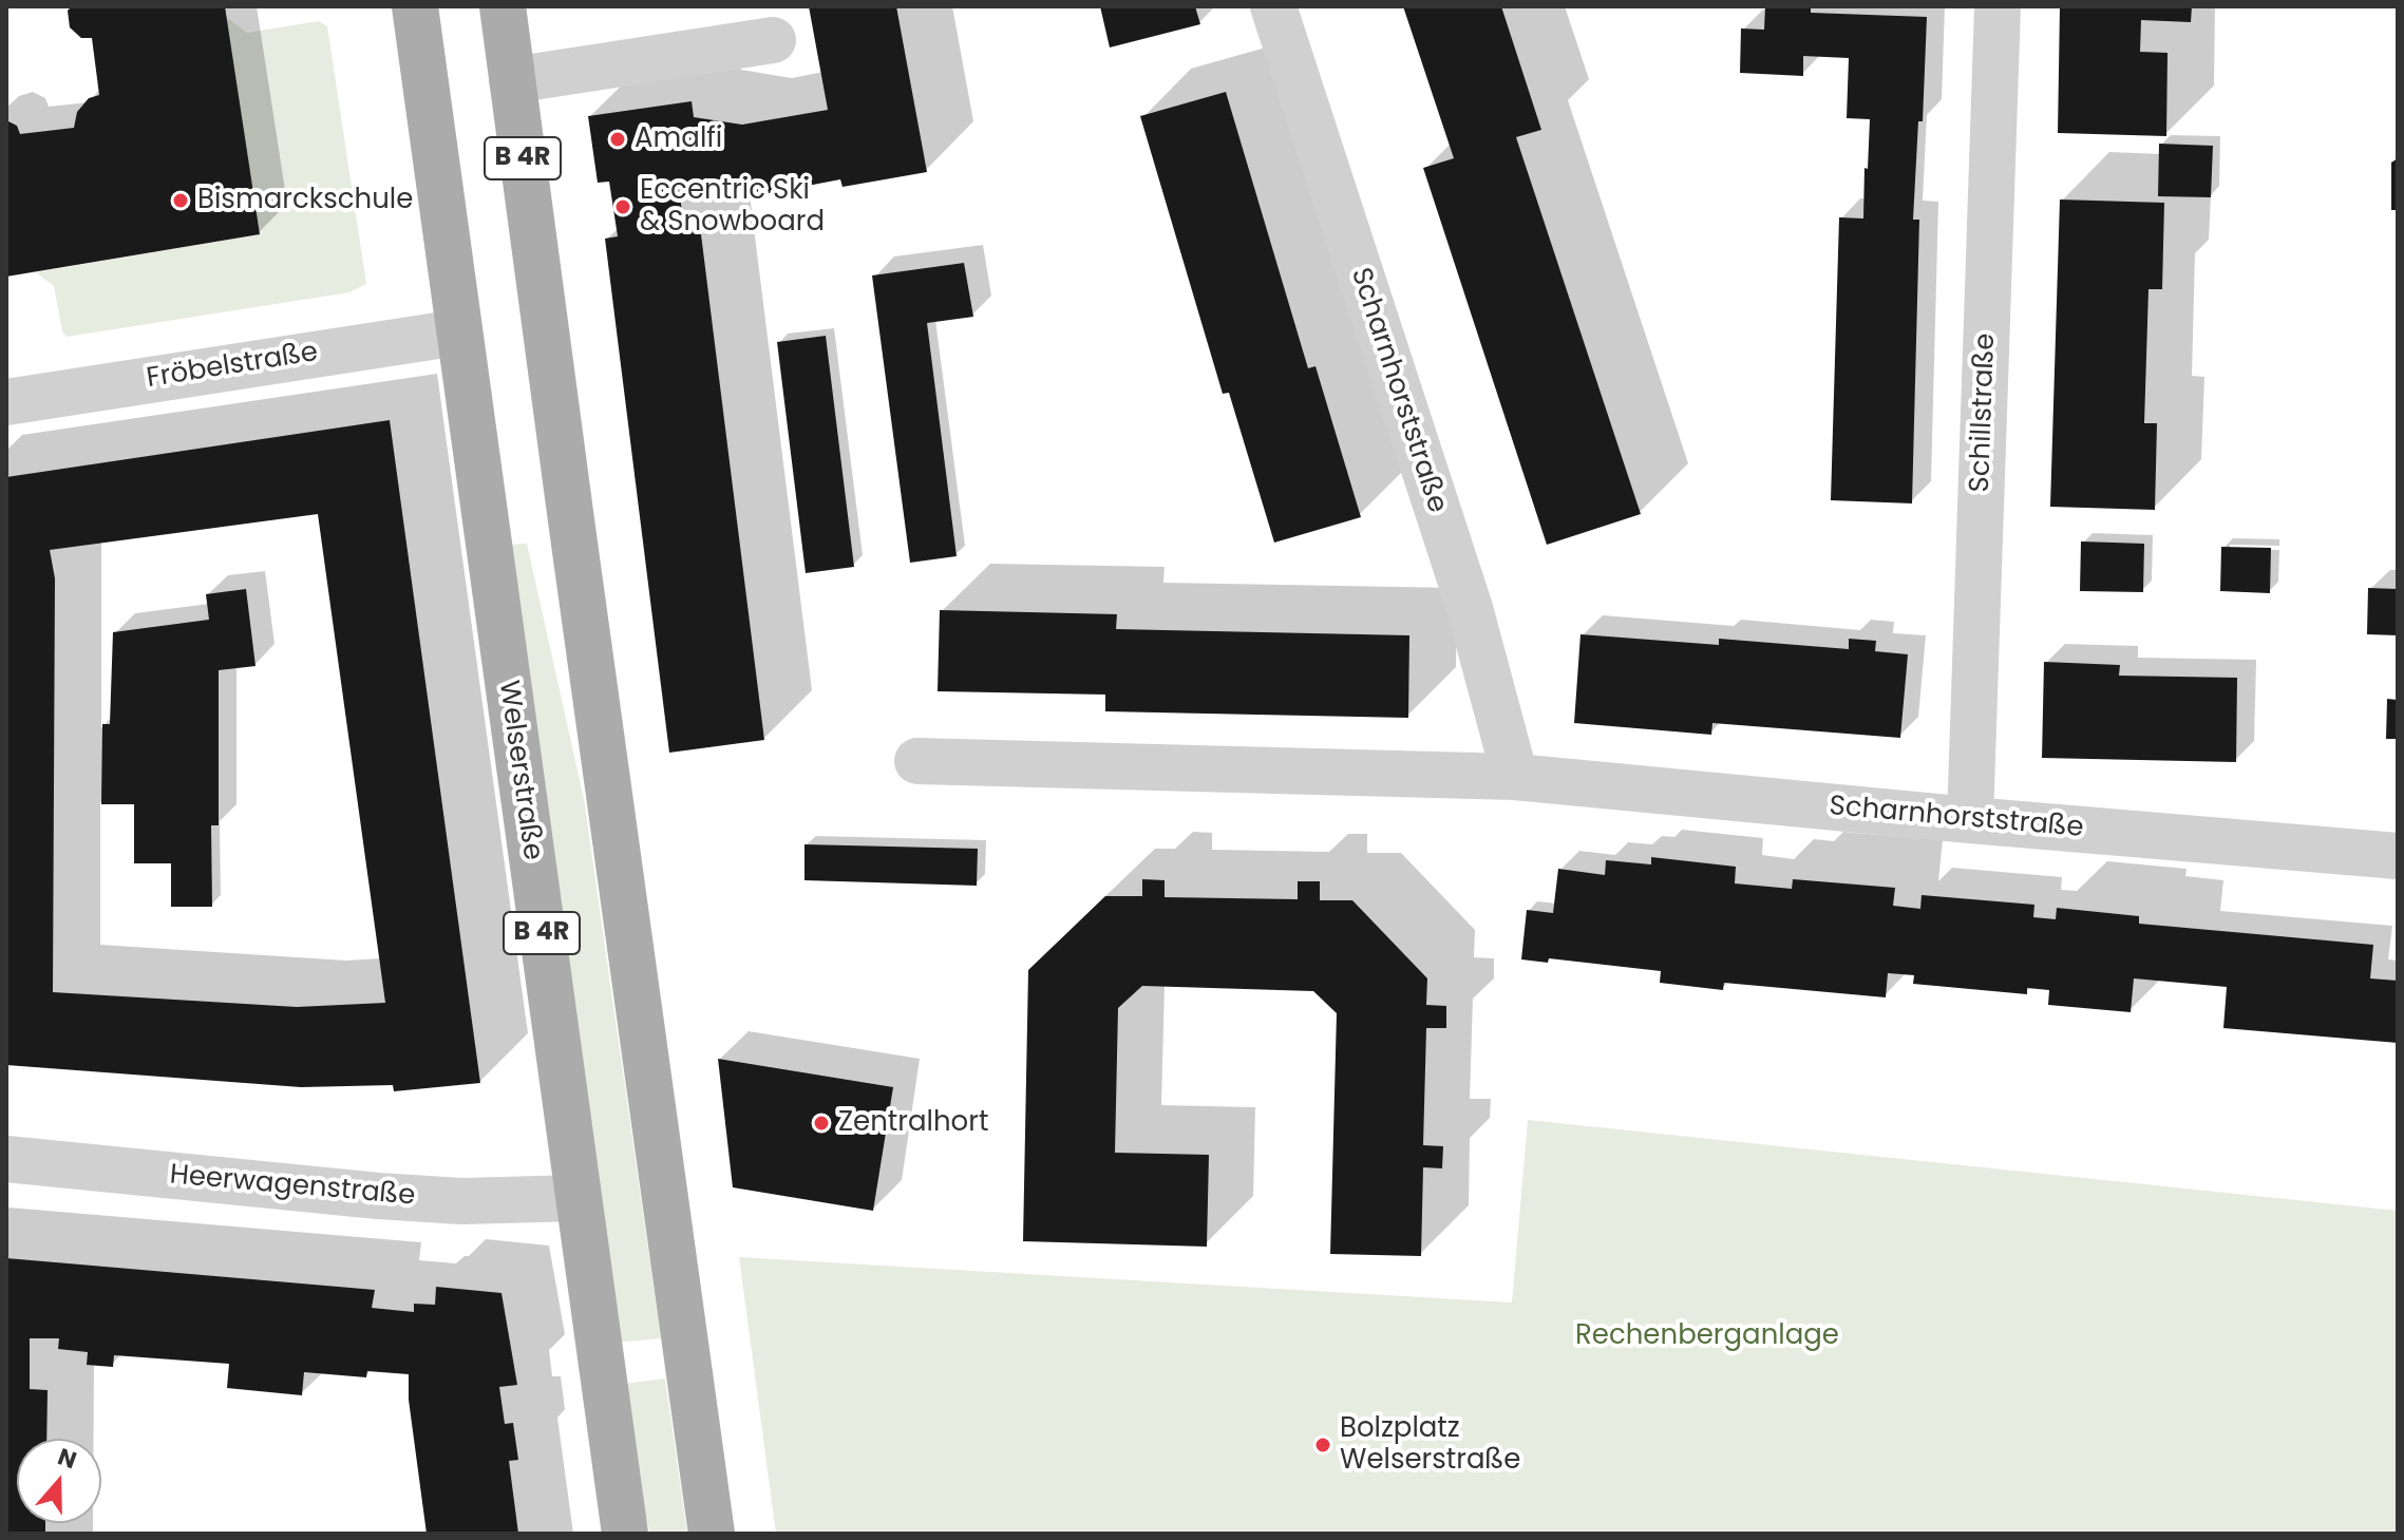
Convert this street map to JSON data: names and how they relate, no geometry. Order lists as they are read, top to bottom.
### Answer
{
  "streets": {
    "main road": ["B 4R", "Welserstraße"],
    "street": [
      "Fröbelstraße",
      "Scharnhorststraße",
      "Schillstraße",
      "Heerwagenstraße"
    ]
  },
  "crossings": [
    ["Fröbelstraße", "Welserstraße"],
    ["Scharnhorststraße", "Schillstraße"],
    ["Welserstraße", "Heerwagenstraße"]
  ],
  "parks": ["Rechenberganlage"],
  "places": [
    "Amalfi",
    "Bismarckschule",
    "Eccentric Ski & Snowboard",
    "Zentralhort",
    "Bolzplatz Welserstraße"
  ],
  "north": "top"
}
